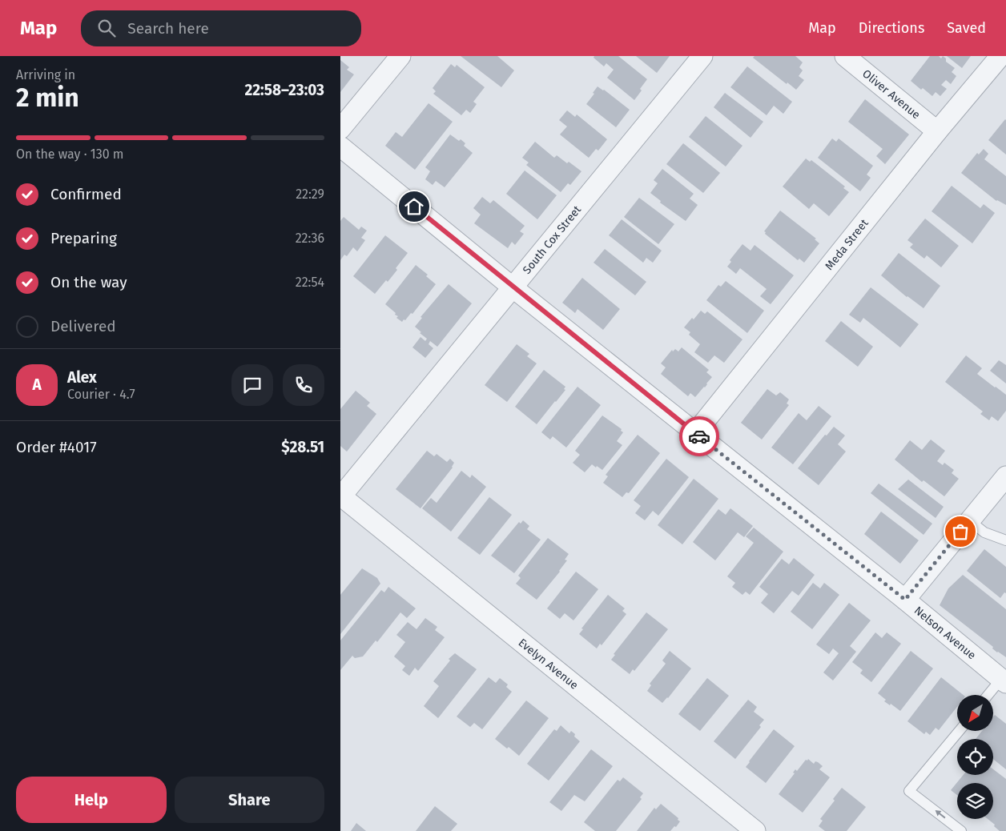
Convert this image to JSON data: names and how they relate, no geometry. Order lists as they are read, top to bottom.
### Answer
{
  "streets": {
    "street": [
      "Oliver Avenue",
      "South Cox Street",
      "Meda Street",
      "Nelson Avenue",
      "Evelyn Avenue"
    ]
  },
  "crossings": [
    ["Oliver Avenue", "Meda Street"],
    ["South Cox Street", "Nelson Avenue"],
    ["South Cox Street", "Evelyn Avenue"],
    ["Meda Street", "Nelson Avenue"]
  ],
  "north": "bottom left",
  "page": {
    "header": "Map",
    "search": "Search here",
    "nav": ["Map", "Directions", "Saved"],
    "heading": ["2 min", "Arriving in", "22:58–23:03"],
    "panel": [
      "Alex",
      "Courier · 4.7",
      "Order #4017",
      "$28.51"
    ],
    "bar": "On the way · 130 m",
    "list": [
      ["Confirmed", "22:29"],
      ["Preparing", "22:36"],
      ["On the way", "22:54"],
      "Delivered"
    ],
    "round": "A",
    "buttons": ["Help", "Share"]
  }
}
